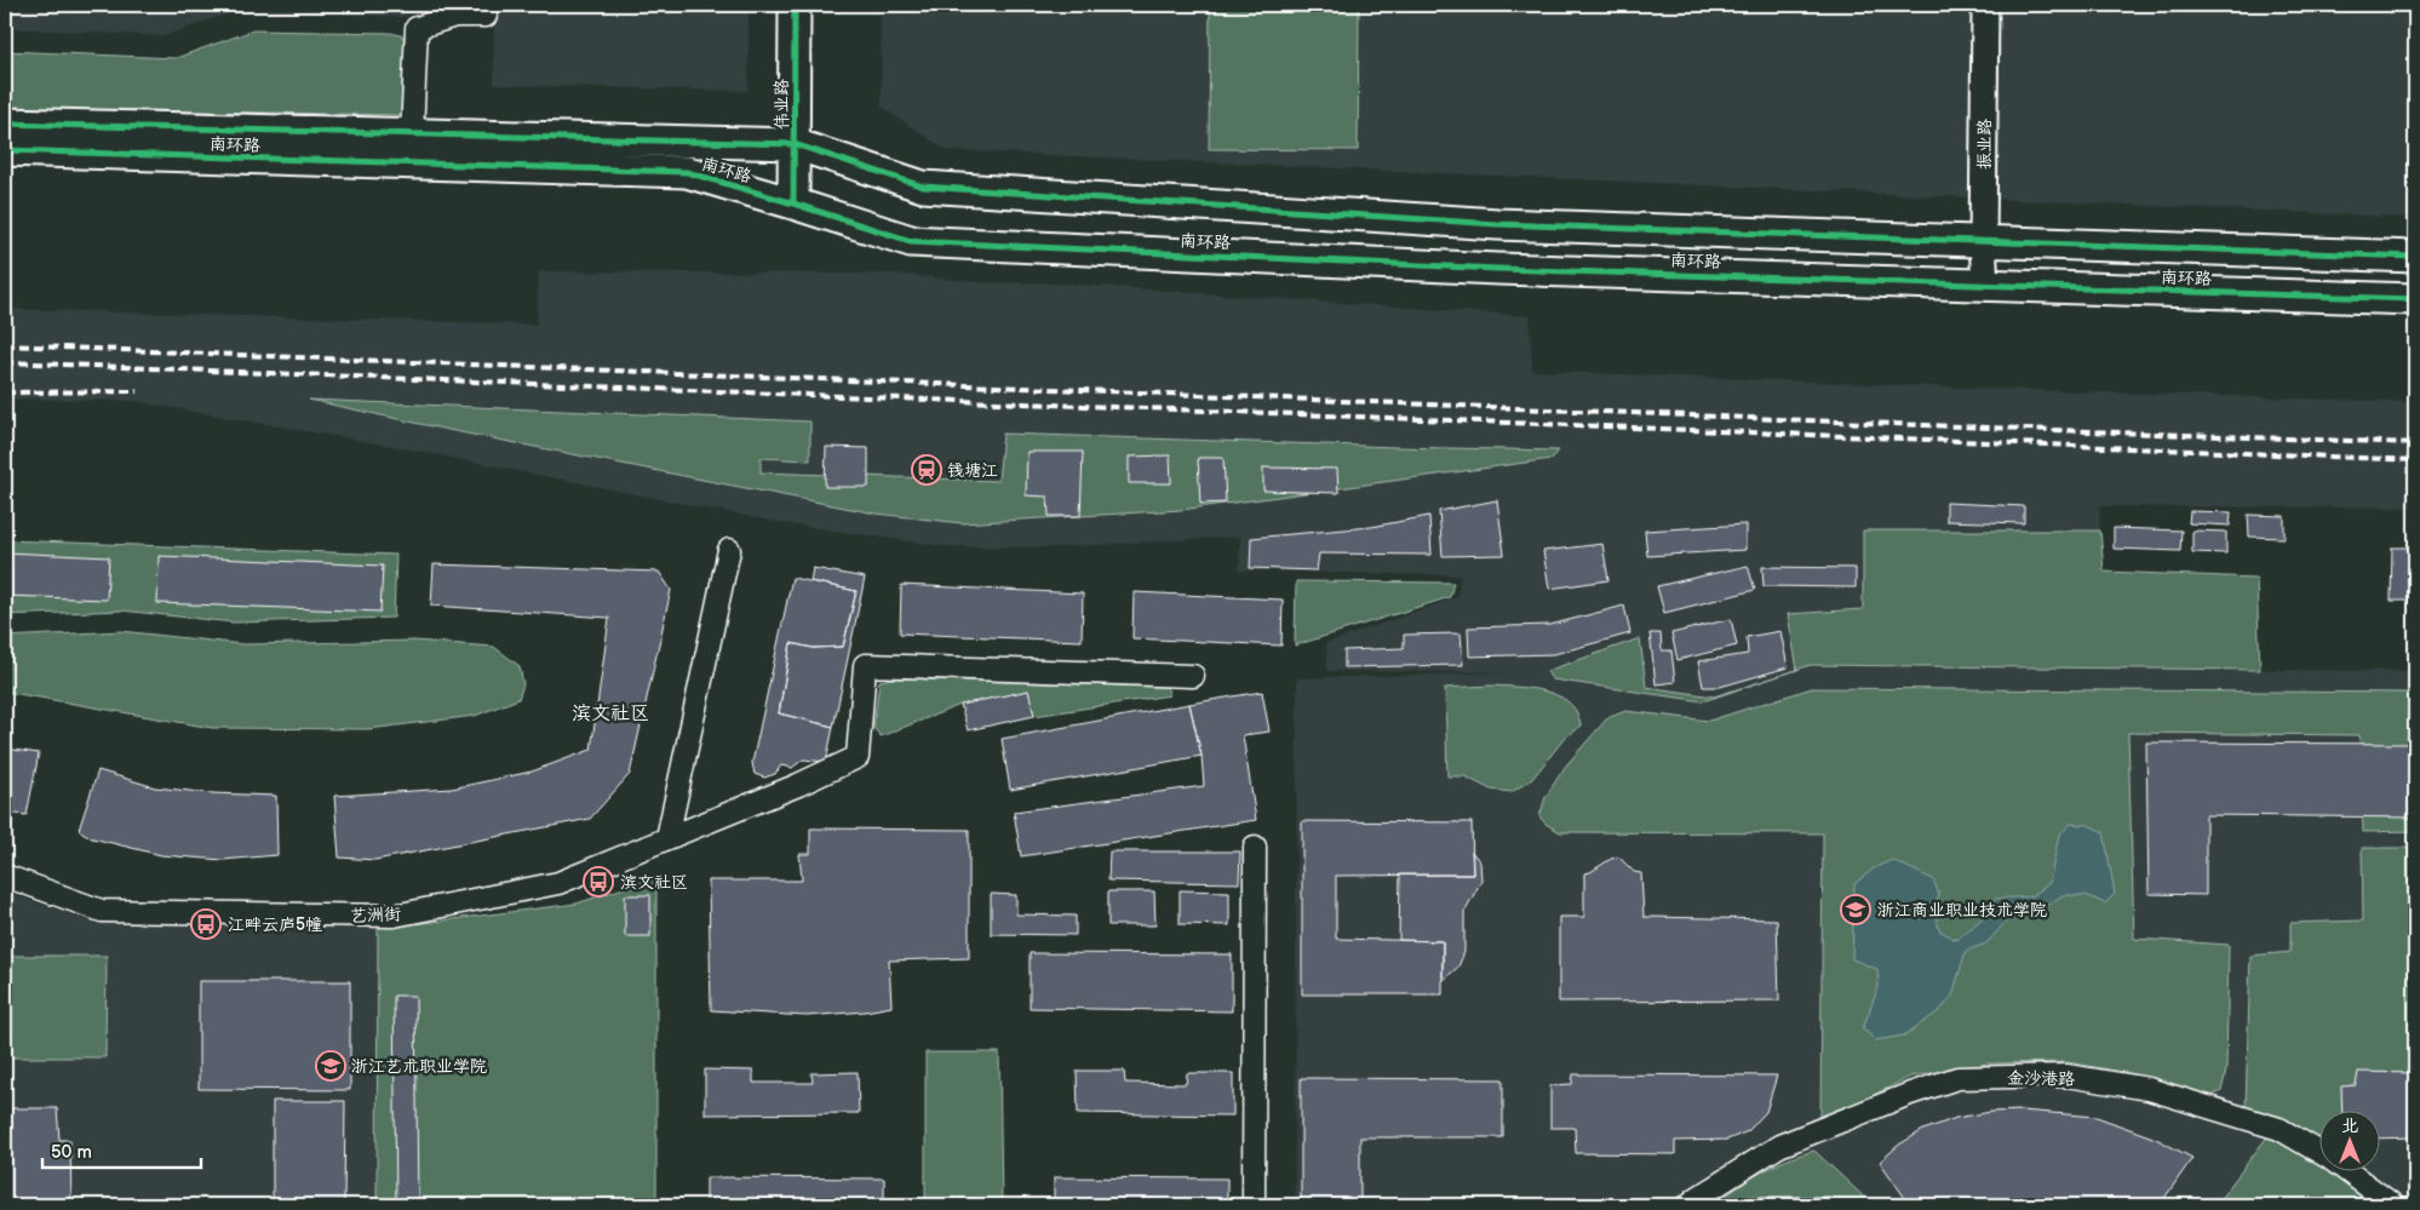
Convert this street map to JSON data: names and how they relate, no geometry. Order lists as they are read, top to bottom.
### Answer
{
  "streets": {
    "main road": ["伟业路", "南环路"],
    "street": ["振业路", "艺洲街", "金沙港路"]
  },
  "crossings": [
    ["伟业路", "南环路"],
    ["南环路", "振业路"]
  ],
  "districts": ["滨文社区"],
  "places": {
    "station": ["钱塘江"],
    "bus stop": ["滨文社区", "江畔云庐5幢"],
    "school or university": ["浙江商业职业技术学院", "浙江艺术职业学院"]
  },
  "scale_bar": "50 m",
  "north": "top"
}
